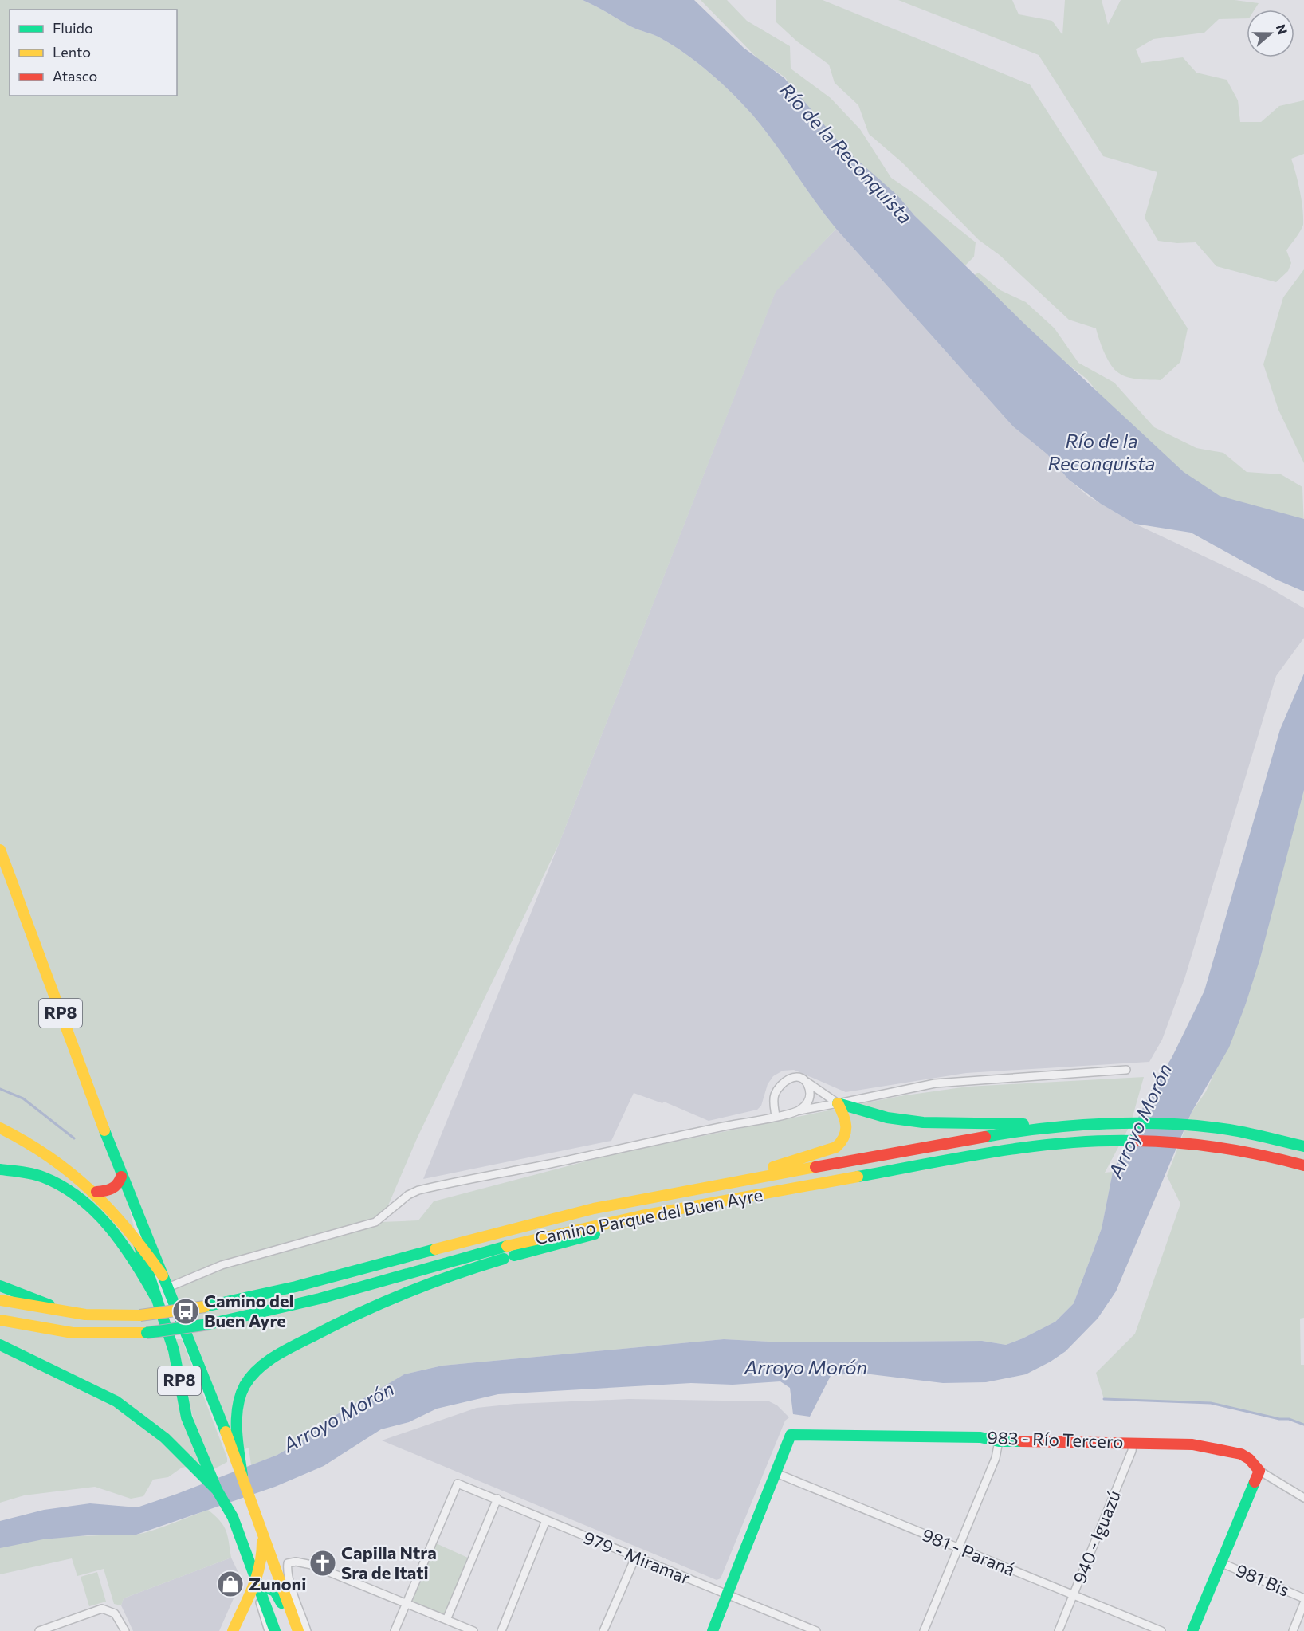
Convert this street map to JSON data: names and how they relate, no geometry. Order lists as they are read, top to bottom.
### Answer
{
  "streets": {
    "main road": ["RP8", "Camino Parque del Buen Ayre", "983 - Río Tercero"],
    "street": [
      "940 - Iguazú",
      "981 - Paraná",
      "979 - Miramar",
      "981 Bis"
    ]
  },
  "crossings": [
    ["983 - Río Tercero", "940 - Iguazú"],
    ["983 - Río Tercero", "981 - Paraná"],
    ["940 - Iguazú", "981 - Paraná"]
  ],
  "water": ["Río de la Reconquista", "Arroyo Morón"],
  "places": {
    "bus stop": ["Camino del Buen Ayre"],
    "church": ["Capilla Ntra Sra de Itati"],
    "shop": ["Zunoni"]
  },
  "legend": ["Fluido", "Lento", "Atasco"],
  "north": "right"
}
